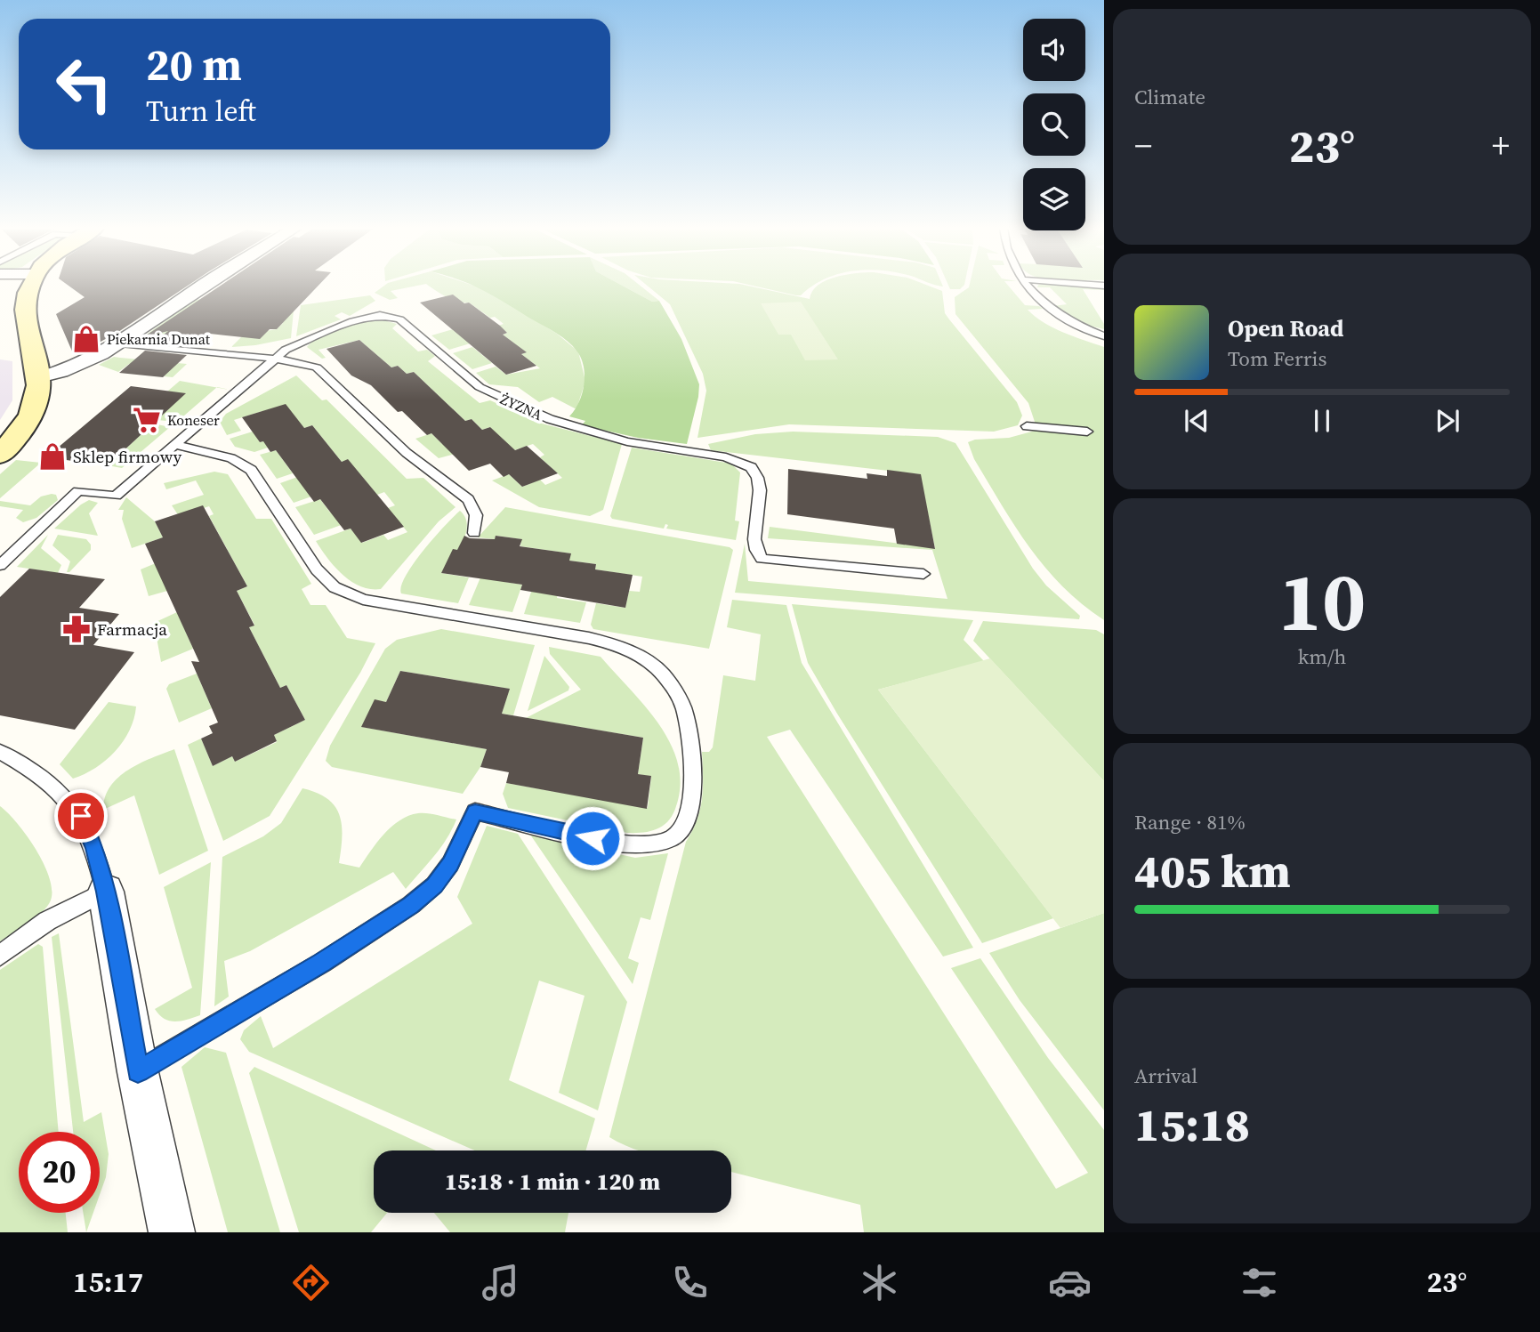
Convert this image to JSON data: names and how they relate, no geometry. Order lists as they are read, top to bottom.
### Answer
{
  "streets": {
    "lane": ["ŻYZNA"]
  },
  "places": {
    "shop": ["Piekarnia Dunat", "Sklep firmowy"],
    "supermarket": ["Koneser"],
    "pharmacy": ["Farmacja"]
  },
  "page": {
    "tile": [
      "Climate",
      ["10", "km/h"],
      ["Range · 81%", "405 km"],
      ["Arrival", "15:18"]
    ],
    "turn": ["20 m", "Turn left"],
    "heat": ["−", "23°", "+"],
    "song": ["Open Road", "Tom Ferris"],
    "limit": "20",
    "trip": "15:18 · 1 min · 120 m",
    "tabs": ["15:17", "23°"]
  }
}
